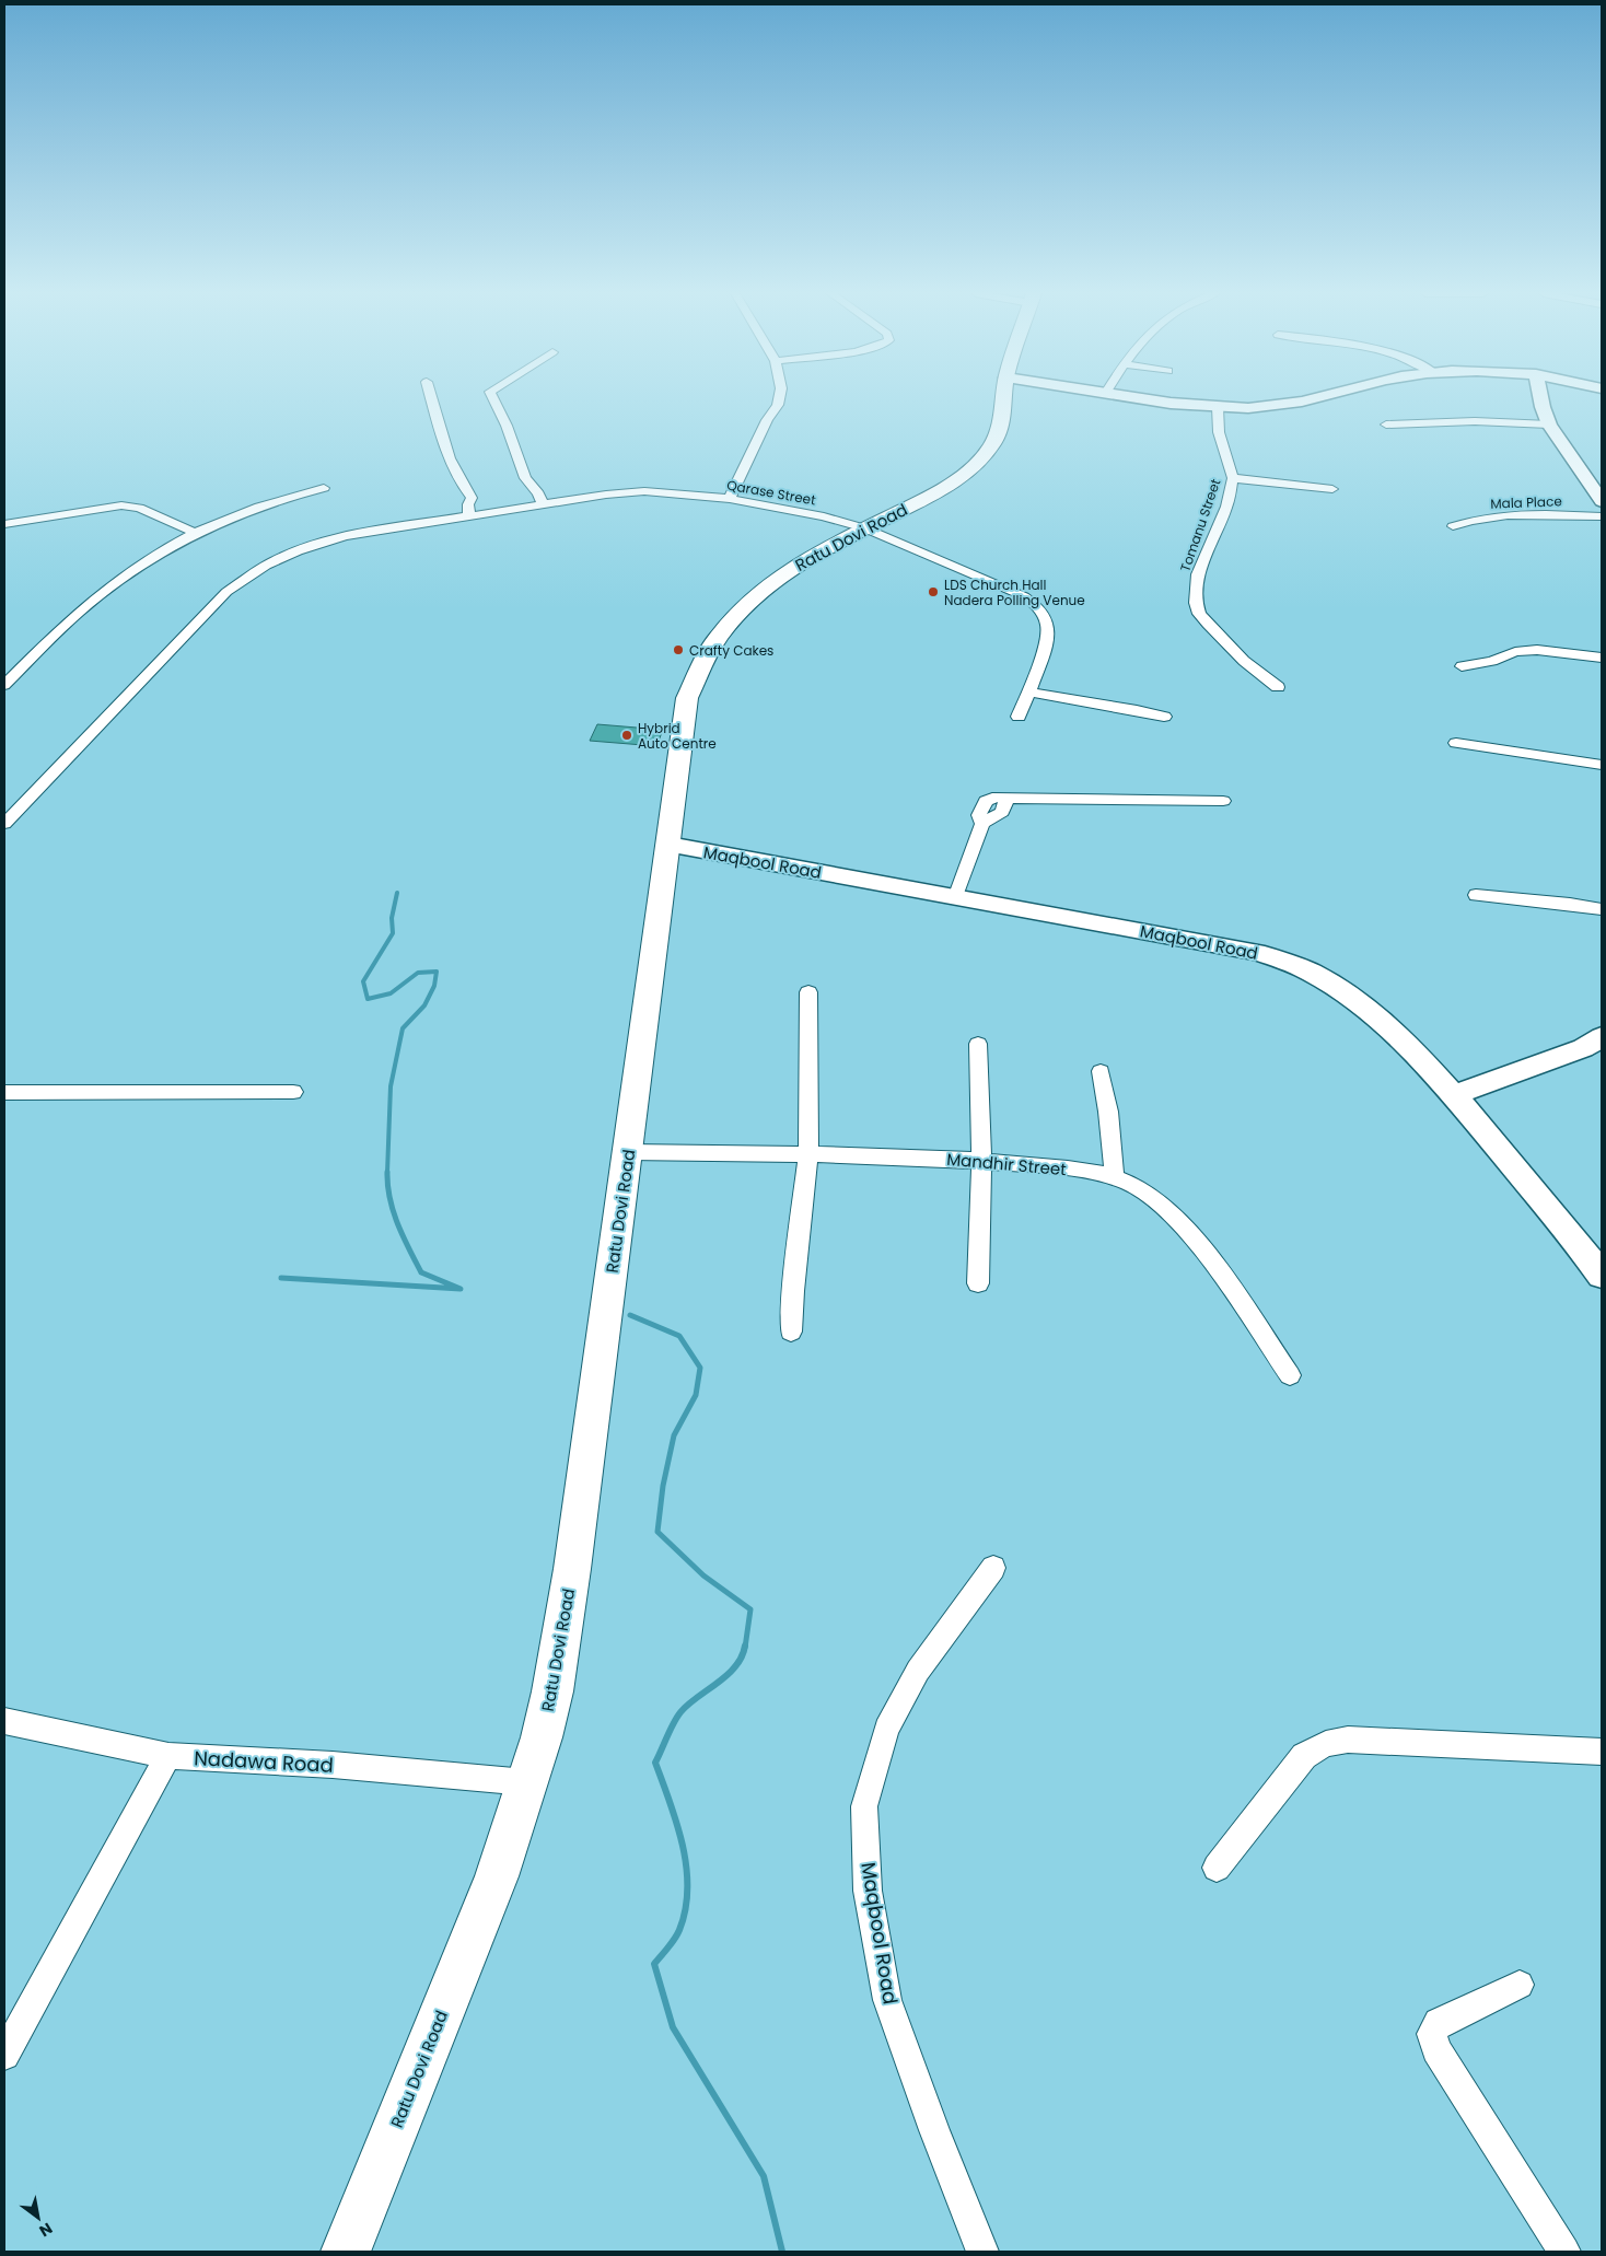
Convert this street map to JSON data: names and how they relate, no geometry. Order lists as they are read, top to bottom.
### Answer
{
  "streets": {
    "main road": ["Ratu Dovi Road"],
    "street": [
      "Qarase Street",
      "Mala Place",
      "Tomanu Street",
      "Maqbool Road",
      "Mandhir Street",
      "Nadawa Road"
    ]
  },
  "crossings": [
    ["Qarase Street", "Ratu Dovi Road"],
    ["Ratu Dovi Road", "Maqbool Road"],
    ["Ratu Dovi Road", "Mandhir Street"],
    ["Ratu Dovi Road", "Nadawa Road"]
  ],
  "places": ["LDS Church Hall Nadera Polling Venue", "Crafty Cakes", "Hybrid Auto Centre"],
  "north": "bottom right"
}
